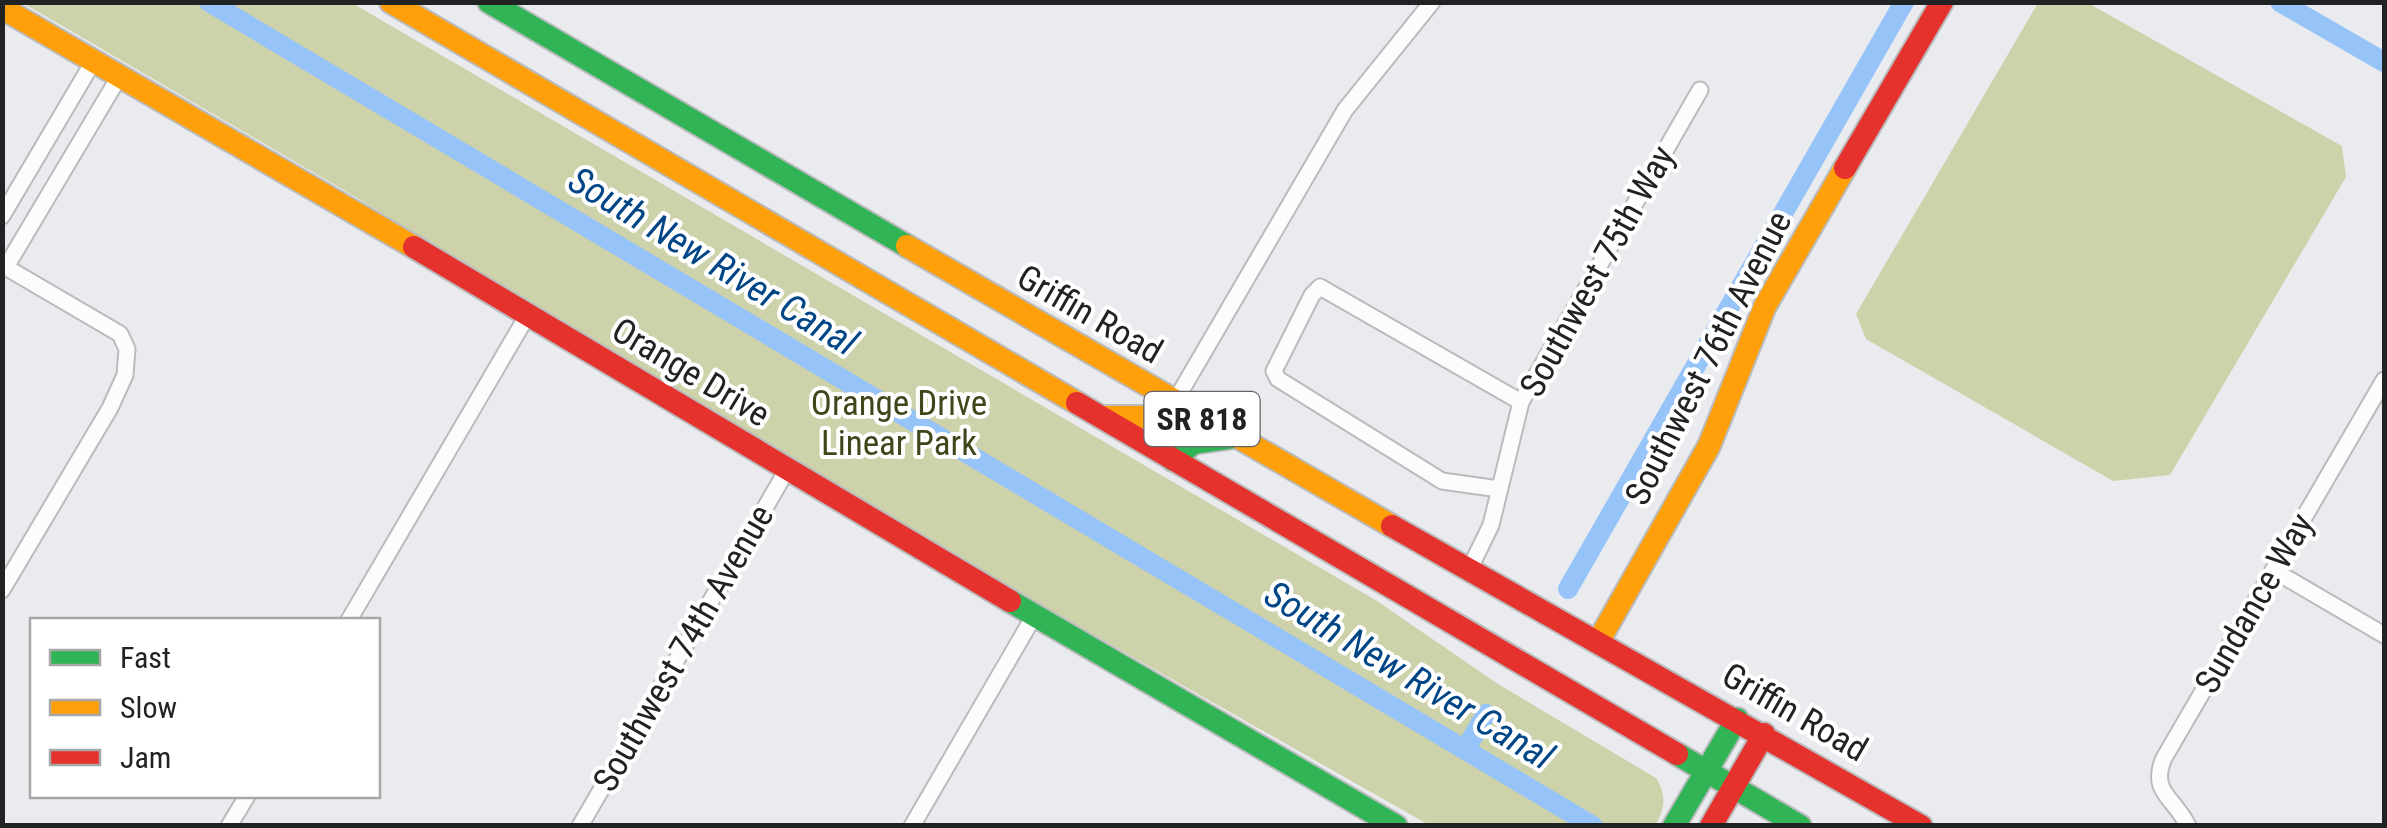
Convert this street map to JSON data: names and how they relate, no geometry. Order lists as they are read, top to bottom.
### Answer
{
  "streets": {
    "main road": [
      "Griffin Road",
      "Southwest 76th Avenue",
      "Orange Drive",
      "SR 818"
    ],
    "street": ["Southwest 75th Way", "Sundance Way", "Southwest 74th Avenue"]
  },
  "crossings": [
    ["Southwest 75th Way", "Griffin Road"],
    ["Griffin Road", "Southwest 76th Avenue"],
    ["Orange Drive", "Southwest 74th Avenue"]
  ],
  "water": ["South New River Canal"],
  "parks": ["Orange Drive Linear Park"],
  "legend": ["Fast", "Slow", "Jam"]
}
